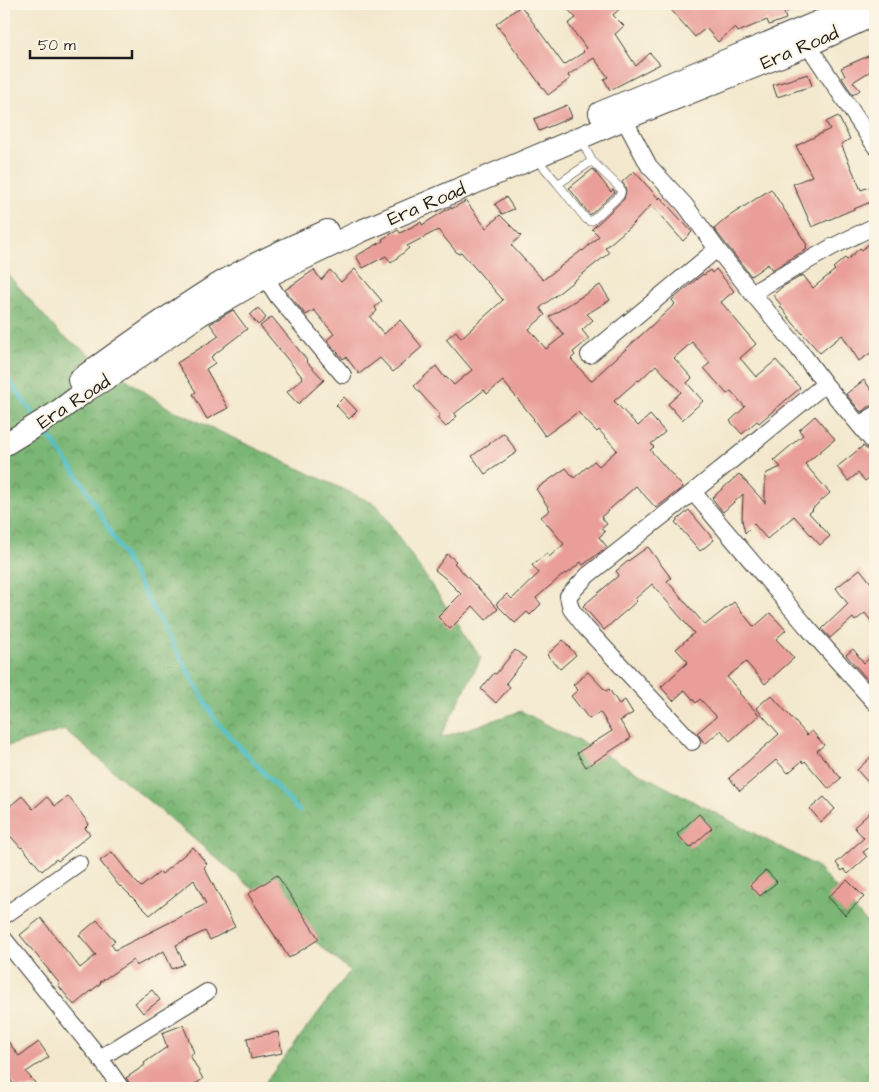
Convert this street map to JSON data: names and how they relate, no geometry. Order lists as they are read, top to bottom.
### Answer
{
  "streets": {
    "main road": ["Era Road"]
  },
  "scale_bar": "50 m"
}
